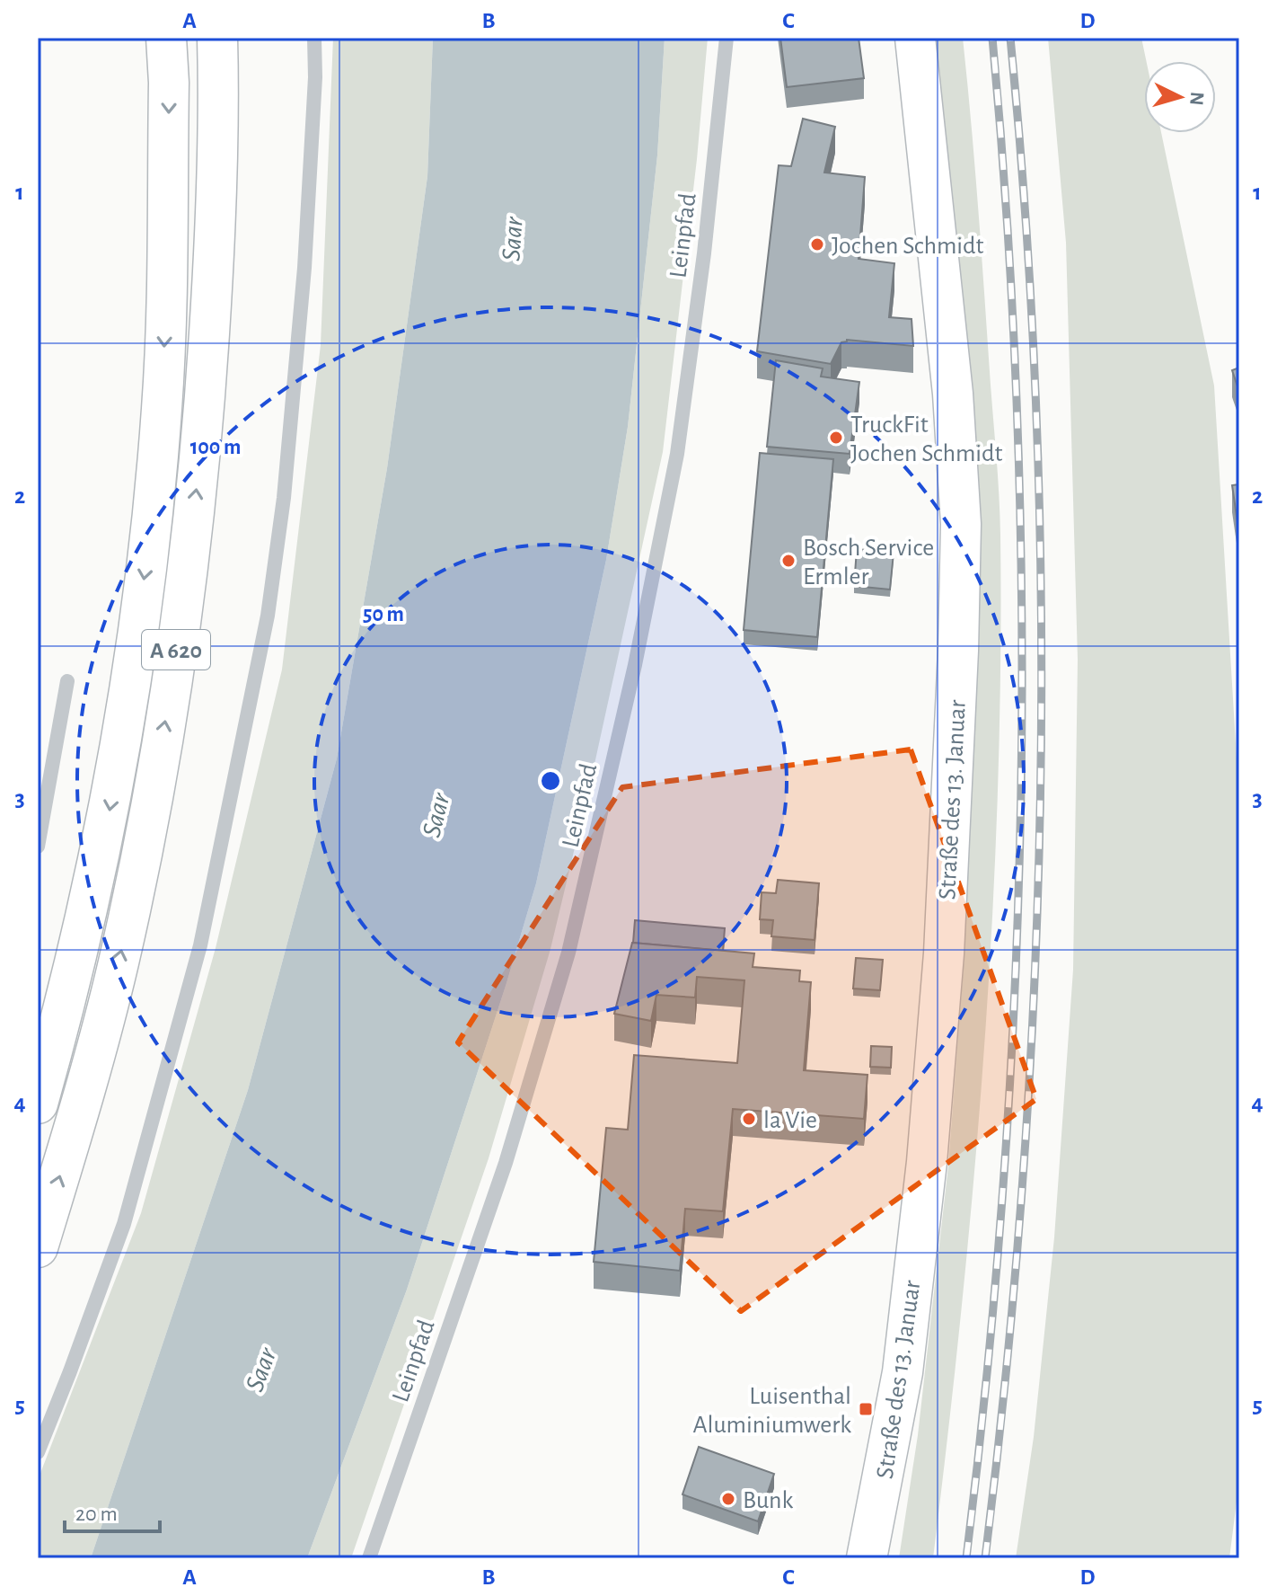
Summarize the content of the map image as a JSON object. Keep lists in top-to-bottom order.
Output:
{
  "streets": {
    "main road": ["A 620", "Straße des 13. Januar"],
    "lane": ["Leinpfad"]
  },
  "water": ["Saar"],
  "places": {
    "other": [
      "Jochen Schmidt",
      "TruckFit Jochen Schmidt",
      "Bosch Service Ermler",
      "la Vie",
      "Bunk"
    ],
    "transit": ["Luisenthal Aluminiumwerk"]
  },
  "scale_bar": "20 m",
  "north": "right",
  "grid": {
    "columns": [
      "A",
      "B",
      "C",
      "D"
    ],
    "rows": [
      "1",
      "2",
      "3",
      "4",
      "5"
    ]
  },
  "rings": ["100 m", "50 m"]
}
